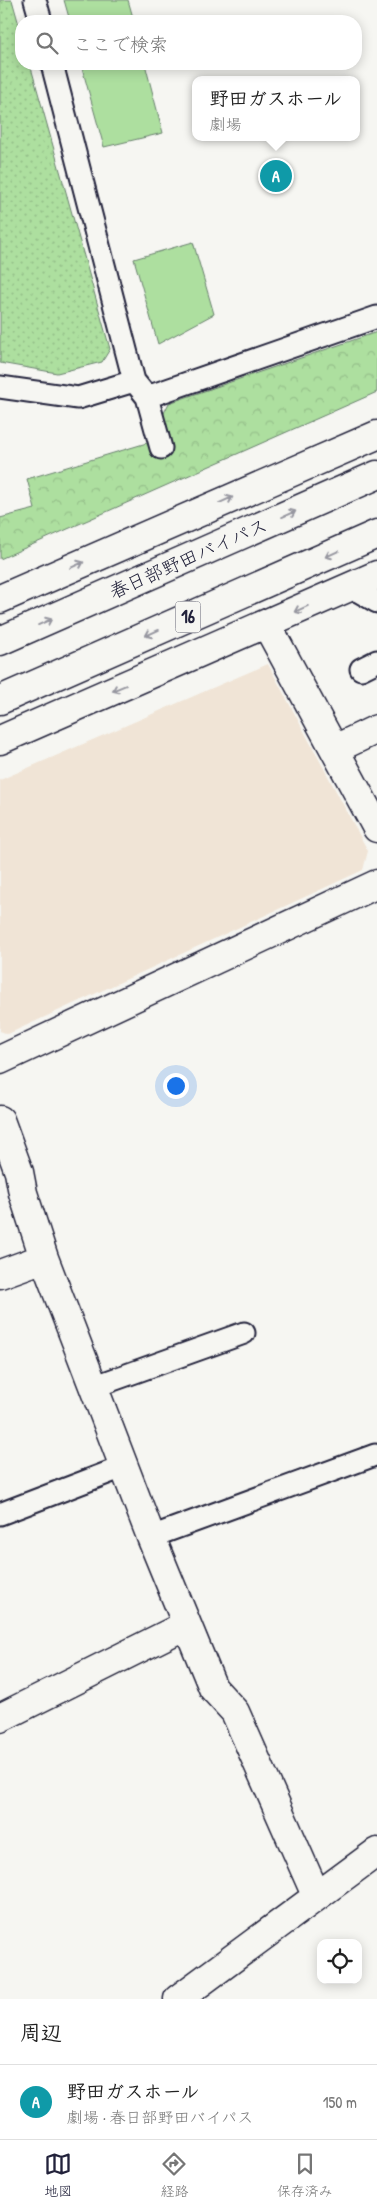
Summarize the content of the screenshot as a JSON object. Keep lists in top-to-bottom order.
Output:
{
  "streets": {
    "main road": ["春日部野田バイパス", "16"]
  },
  "page": {
    "search": "ここで検索",
    "popup": ["野田ガスホール", "劇場"],
    "pins": "A",
    "heading": "周辺",
    "list": [
      {
        "mark": "A",
        "name": "野田ガスホール",
        "note": "劇場 · 春日部野田バイパス",
        "value": "150 m"
      }
    ],
    "nav": ["地図", "経路", "保存済み"]
  }
}
